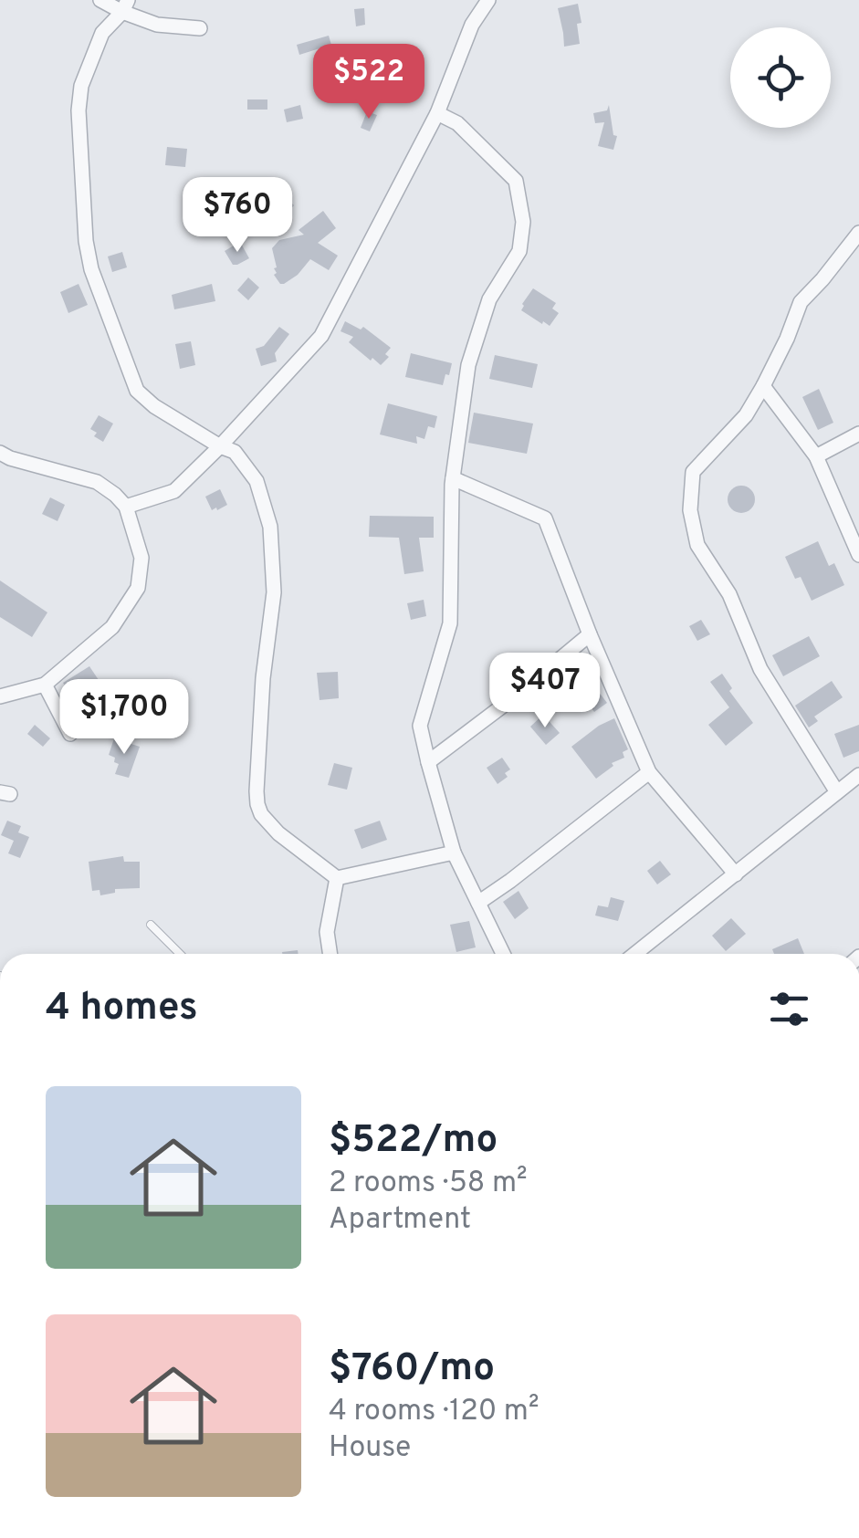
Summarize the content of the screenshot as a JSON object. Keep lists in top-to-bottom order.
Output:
{
  "page": {
    "price": [
      "$522",
      "$760",
      "$407",
      "$1,700"
    ],
    "heading": "4 homes",
    "list": [
      {
        "name": "$522/mo",
        "note": "2 rooms · 58 m² · Apartment"
      },
      {
        "name": "$760/mo",
        "note": "4 rooms · 120 m² · House"
      }
    ]
  }
}
